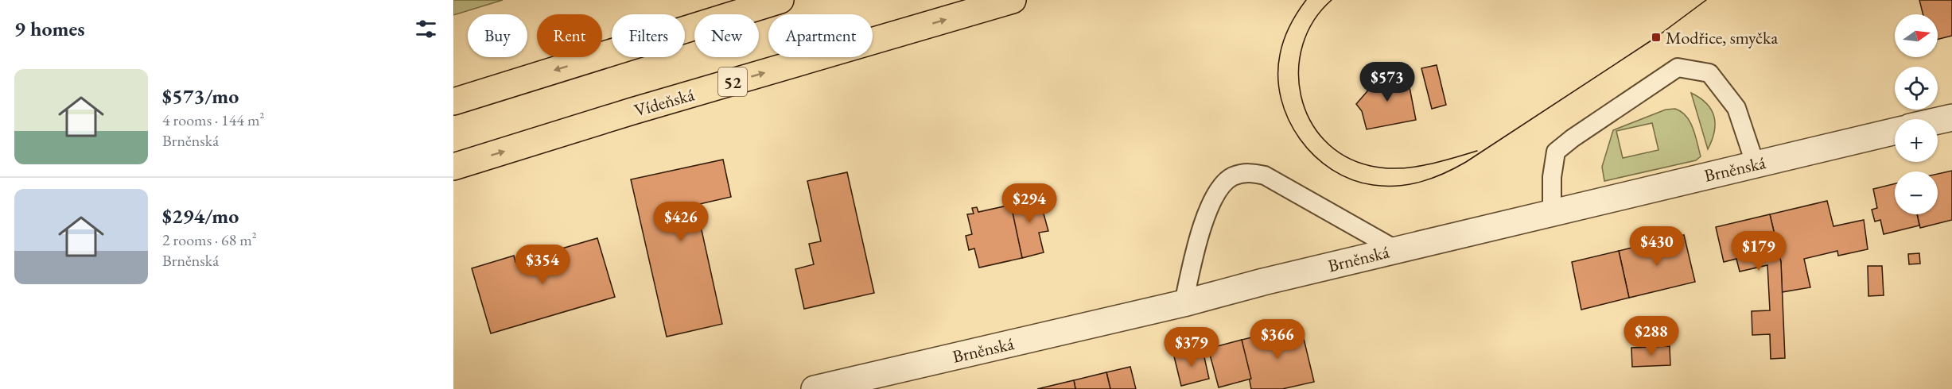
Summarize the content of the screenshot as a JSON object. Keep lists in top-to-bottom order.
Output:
{
  "streets": {
    "highway": ["52", "Vídeňská"],
    "street": ["Brněnská"]
  },
  "places": {
    "transit": ["Modřice, smyčka"]
  },
  "north": "right",
  "page": {
    "heading": "9 homes",
    "map_buttons": ["+", "−"],
    "chip": [
      "Buy",
      "Rent",
      "Filters",
      "New",
      "Apartment"
    ],
    "list": [
      {
        "name": "$573/mo",
        "note": "4 rooms · 144 m² · Brněnská"
      },
      {
        "name": "$294/mo",
        "note": "2 rooms · 68 m² · Brněnská"
      }
    ],
    "price": [
      "$573",
      "$294",
      "$426",
      "$430",
      "$179",
      "$354",
      "$288",
      "$366",
      "$379"
    ]
  }
}
